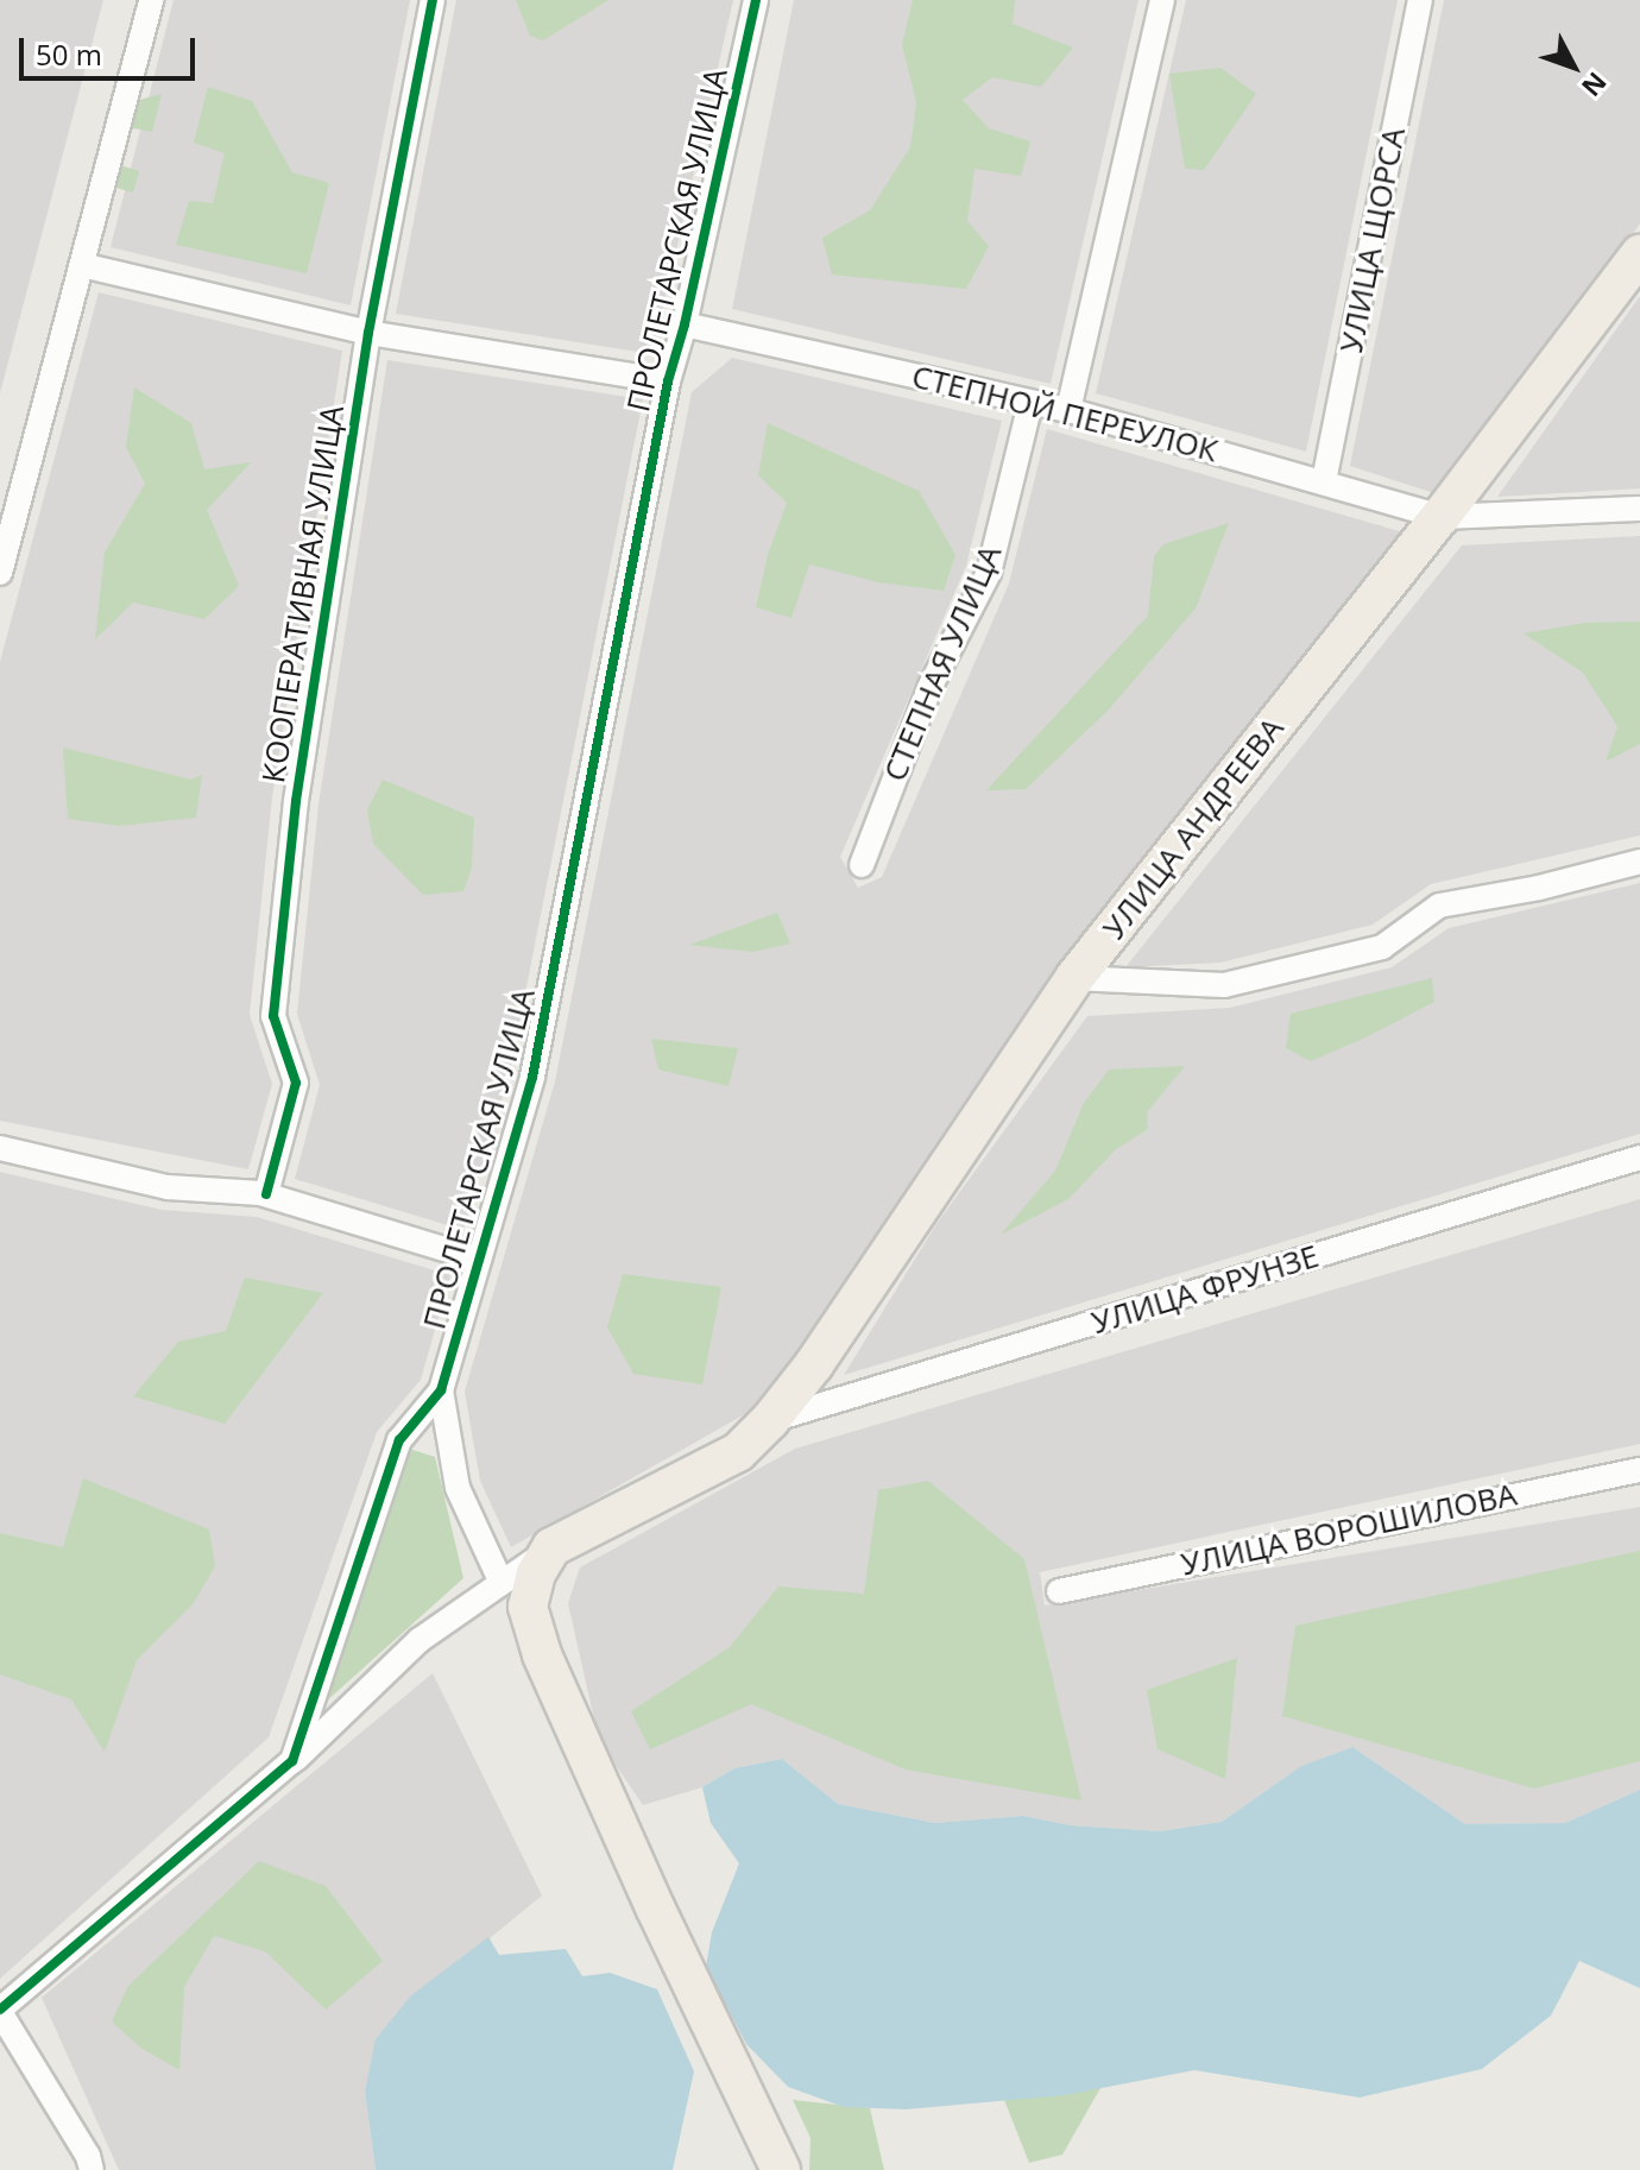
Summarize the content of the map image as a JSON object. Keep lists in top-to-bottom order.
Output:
{
  "streets": {
    "main road": ["УЛИЦА АНДРЕЕВА"],
    "street": [
      "ПРОЛЕТАРСКАЯ УЛИЦА",
      "УЛИЦА ЩОРСА",
      "СТЕПНОЙ ПЕРЕУЛОК",
      "КООПЕРАТИВНАЯ УЛИЦА",
      "СТЕПНАЯ УЛИЦА",
      "УЛИЦА ФРУНЗЕ",
      "УЛИЦА ВОРОШИЛОВА"
    ]
  },
  "crossings": [
    ["ПРОЛЕТАРСКАЯ УЛИЦА", "СТЕПНОЙ ПЕРЕУЛОК"],
    ["УЛИЦА ЩОРСА", "СТЕПНОЙ ПЕРЕУЛОК"],
    ["СТЕПНОЙ ПЕРЕУЛОК", "СТЕПНАЯ УЛИЦА"],
    ["СТЕПНОЙ ПЕРЕУЛОК", "УЛИЦА АНДРЕЕВА"],
    ["УЛИЦА АНДРЕЕВА", "УЛИЦА ФРУНЗЕ"]
  ],
  "scale_bar": "50 m",
  "north": "bottom right"
}
